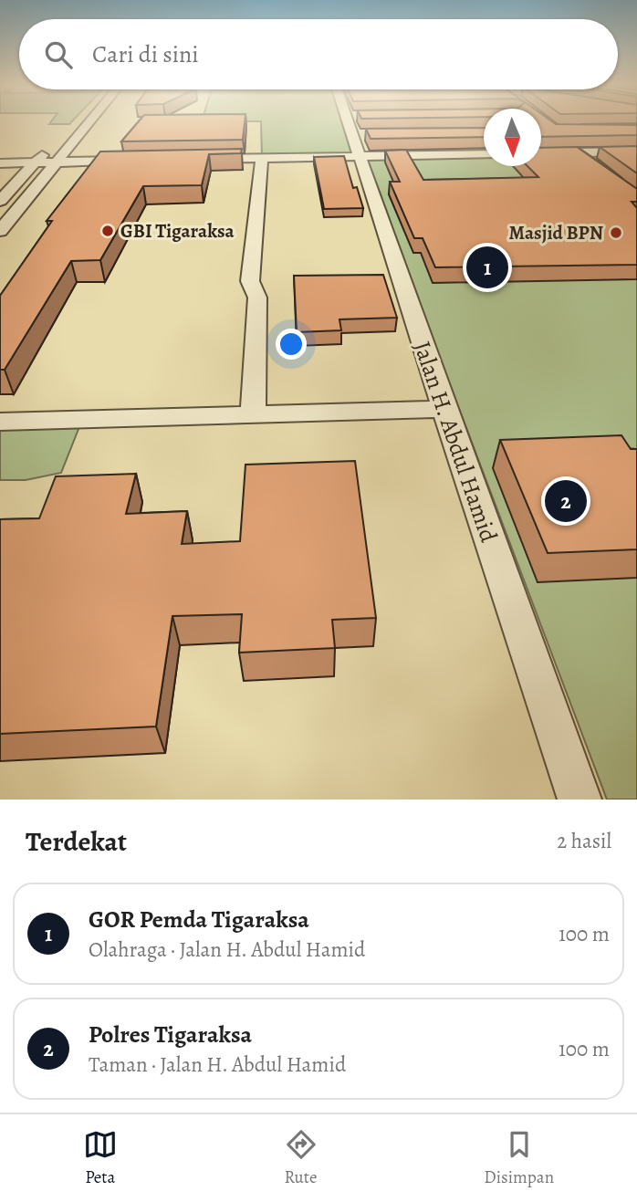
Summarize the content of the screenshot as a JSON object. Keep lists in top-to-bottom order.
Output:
{
  "streets": {
    "street": ["Jalan H. Abdul Hamid"]
  },
  "places": ["GBI Tigaraksa", "Masjid BPN"],
  "north": "bottom",
  "page": {
    "search": "Cari di sini",
    "pins": ["1", "2"],
    "heading": ["Terdekat", "2 hasil"],
    "list": [
      {
        "mark": "1",
        "name": "GOR Pemda Tigaraksa",
        "note": "Olahraga · Jalan H. Abdul Hamid",
        "value": "100 m"
      },
      {
        "mark": "2",
        "name": "Polres Tigaraksa",
        "note": "Taman · Jalan H. Abdul Hamid",
        "value": "100 m"
      }
    ],
    "nav": ["Peta", "Rute", "Disimpan"]
  }
}
